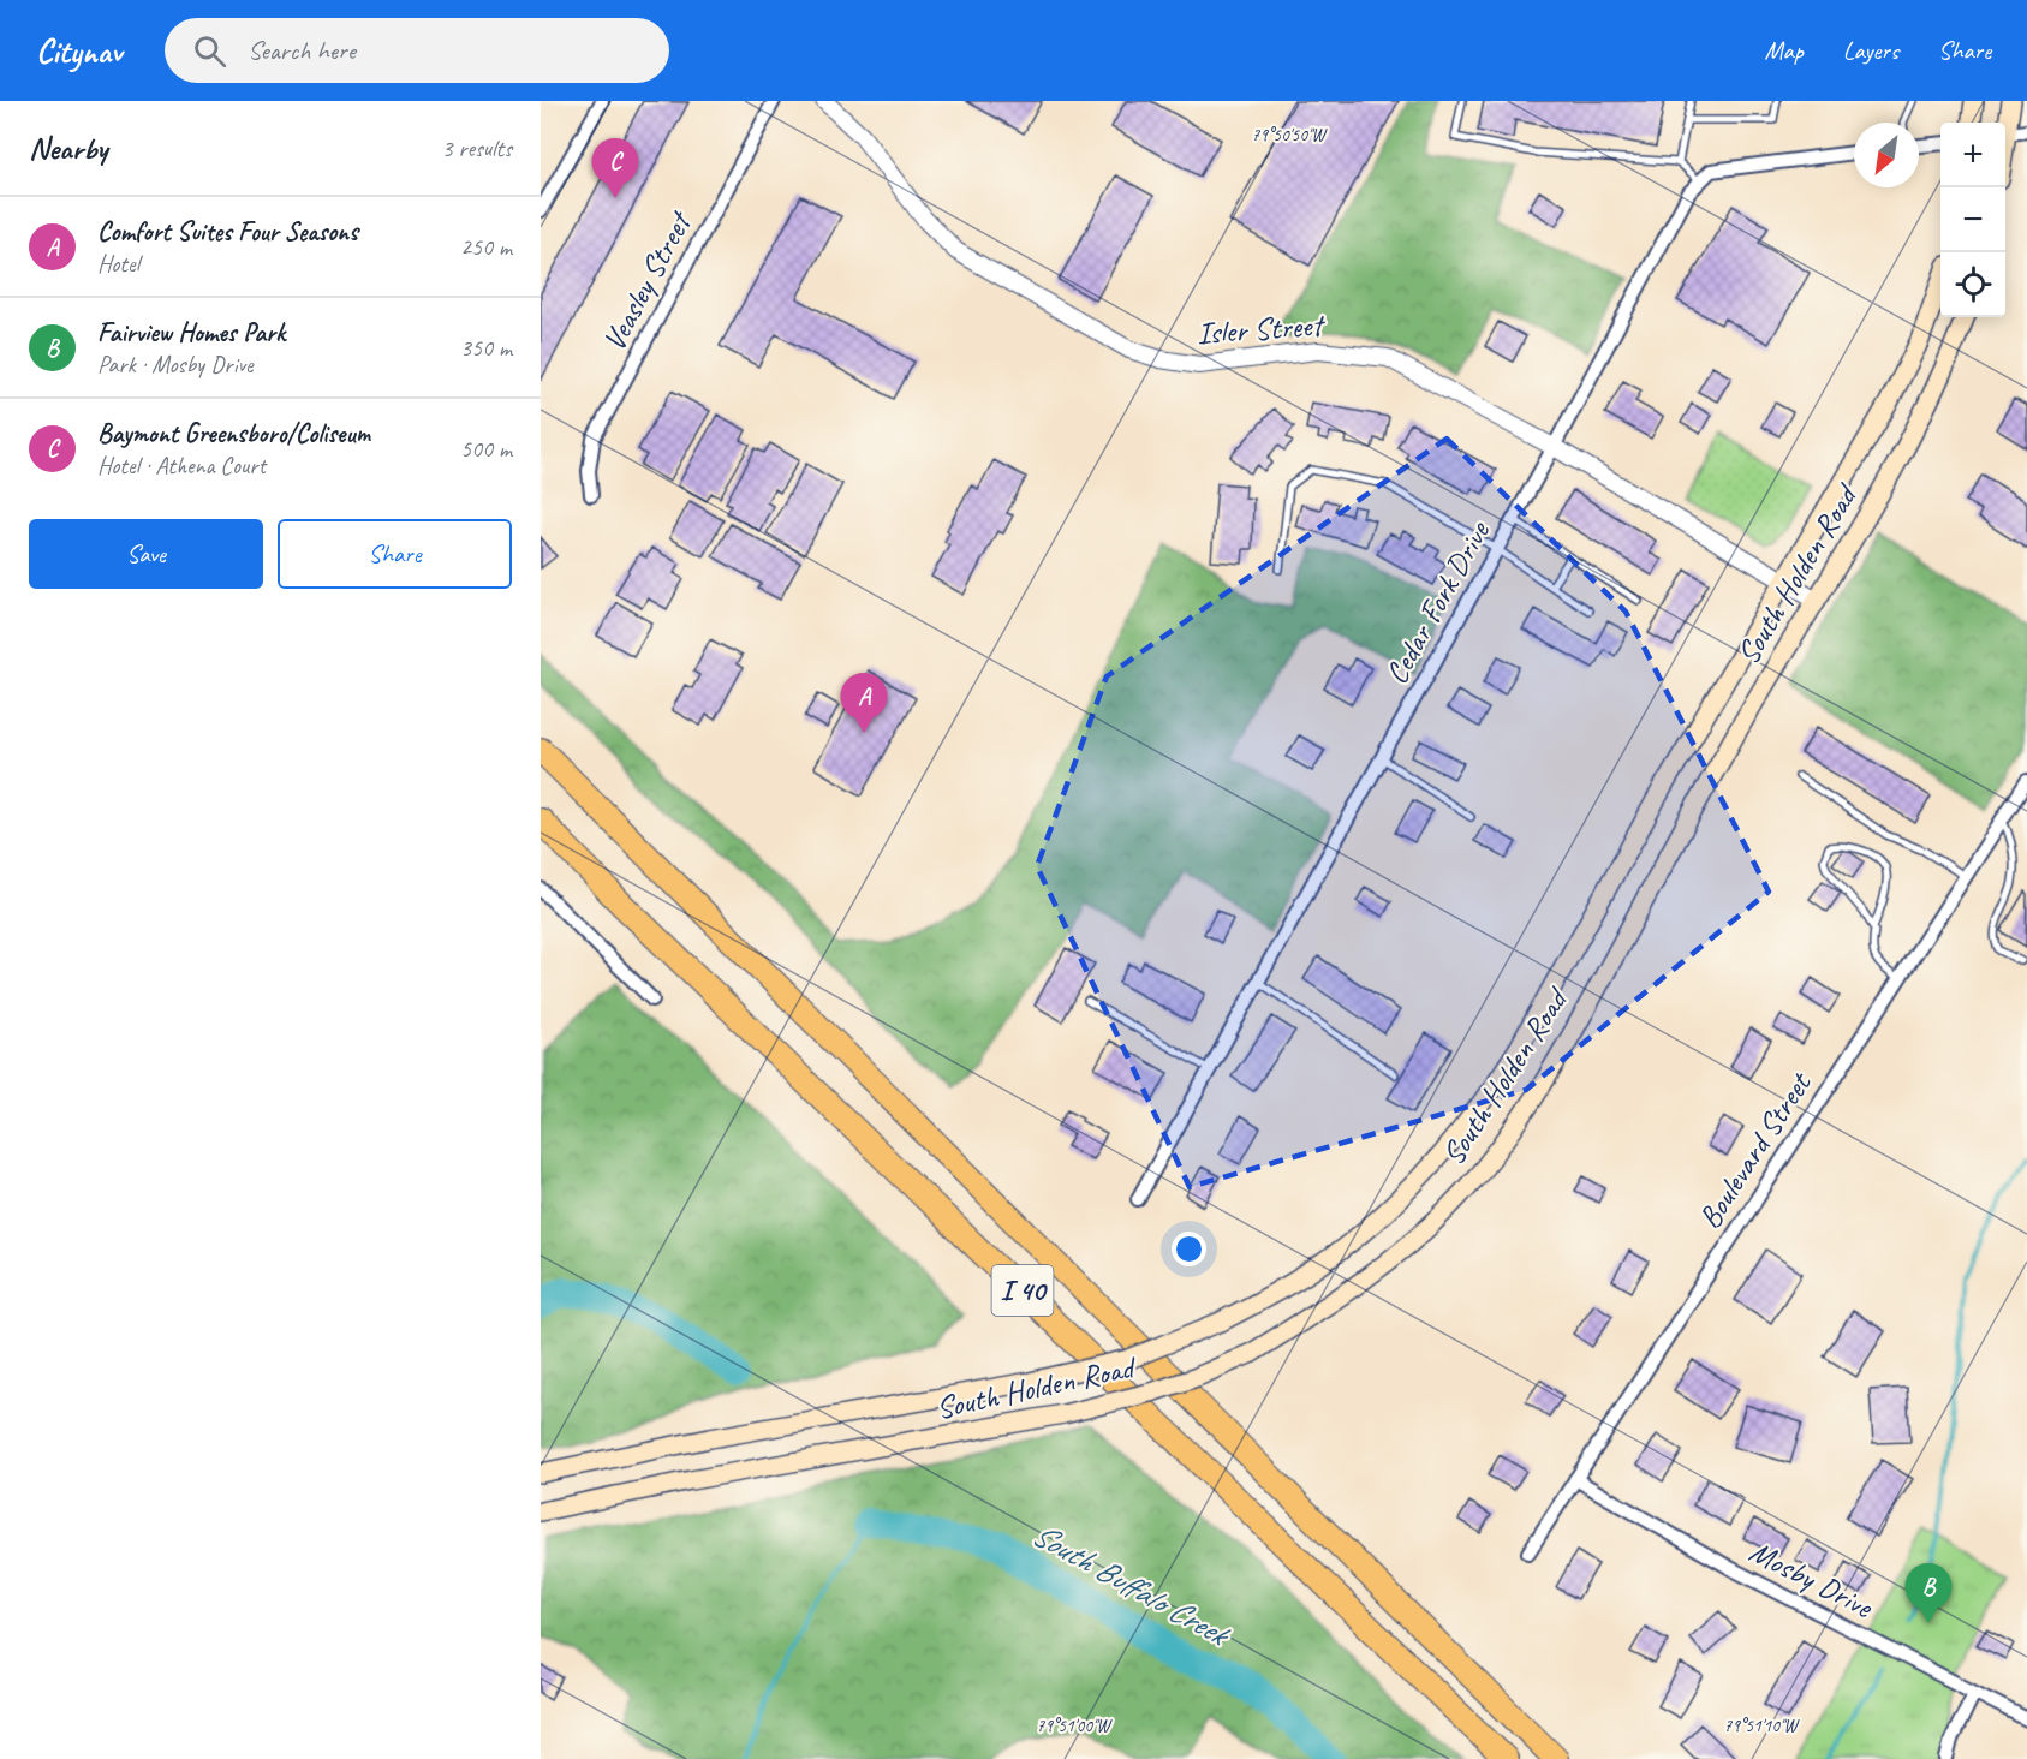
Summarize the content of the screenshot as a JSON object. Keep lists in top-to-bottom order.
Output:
{
  "streets": {
    "highway": ["I 40"],
    "main road": ["South Holden Road"],
    "street": [
      "Veasley Street",
      "Isler Street",
      "Cedar Fork Drive",
      "Boulevard Street",
      "Mosby Drive"
    ]
  },
  "crossings": [
    ["Isler Street", "South Holden Road"],
    ["Isler Street", "Cedar Fork Drive"],
    ["Boulevard Street", "Mosby Drive"]
  ],
  "water": ["South Buffalo Creek"],
  "north": "bottom left",
  "page": {
    "header": "Citynav",
    "search": "Search here",
    "nav": ["Map", "Layers", "Share"],
    "heading": ["Nearby", "3 results"],
    "map_buttons": ["+", "−"],
    "pins": ["C", "A", "B"],
    "list": [
      {
        "mark": "A",
        "name": "Comfort Suites Four Seasons",
        "note": "Hotel",
        "value": "250 m"
      },
      {
        "mark": "B",
        "name": "Fairview Homes Park",
        "note": "Park · Mosby Drive",
        "value": "350 m"
      },
      {
        "mark": "C",
        "name": "Baymont Greensboro/Coliseum",
        "note": "Hotel · Athena Court",
        "value": "500 m"
      }
    ],
    "buttons": ["Save", "Share"]
  },
  "coordinates": ["79°50'50\"W", "79°51'00\"W", "79°51'10\"W"]
}
